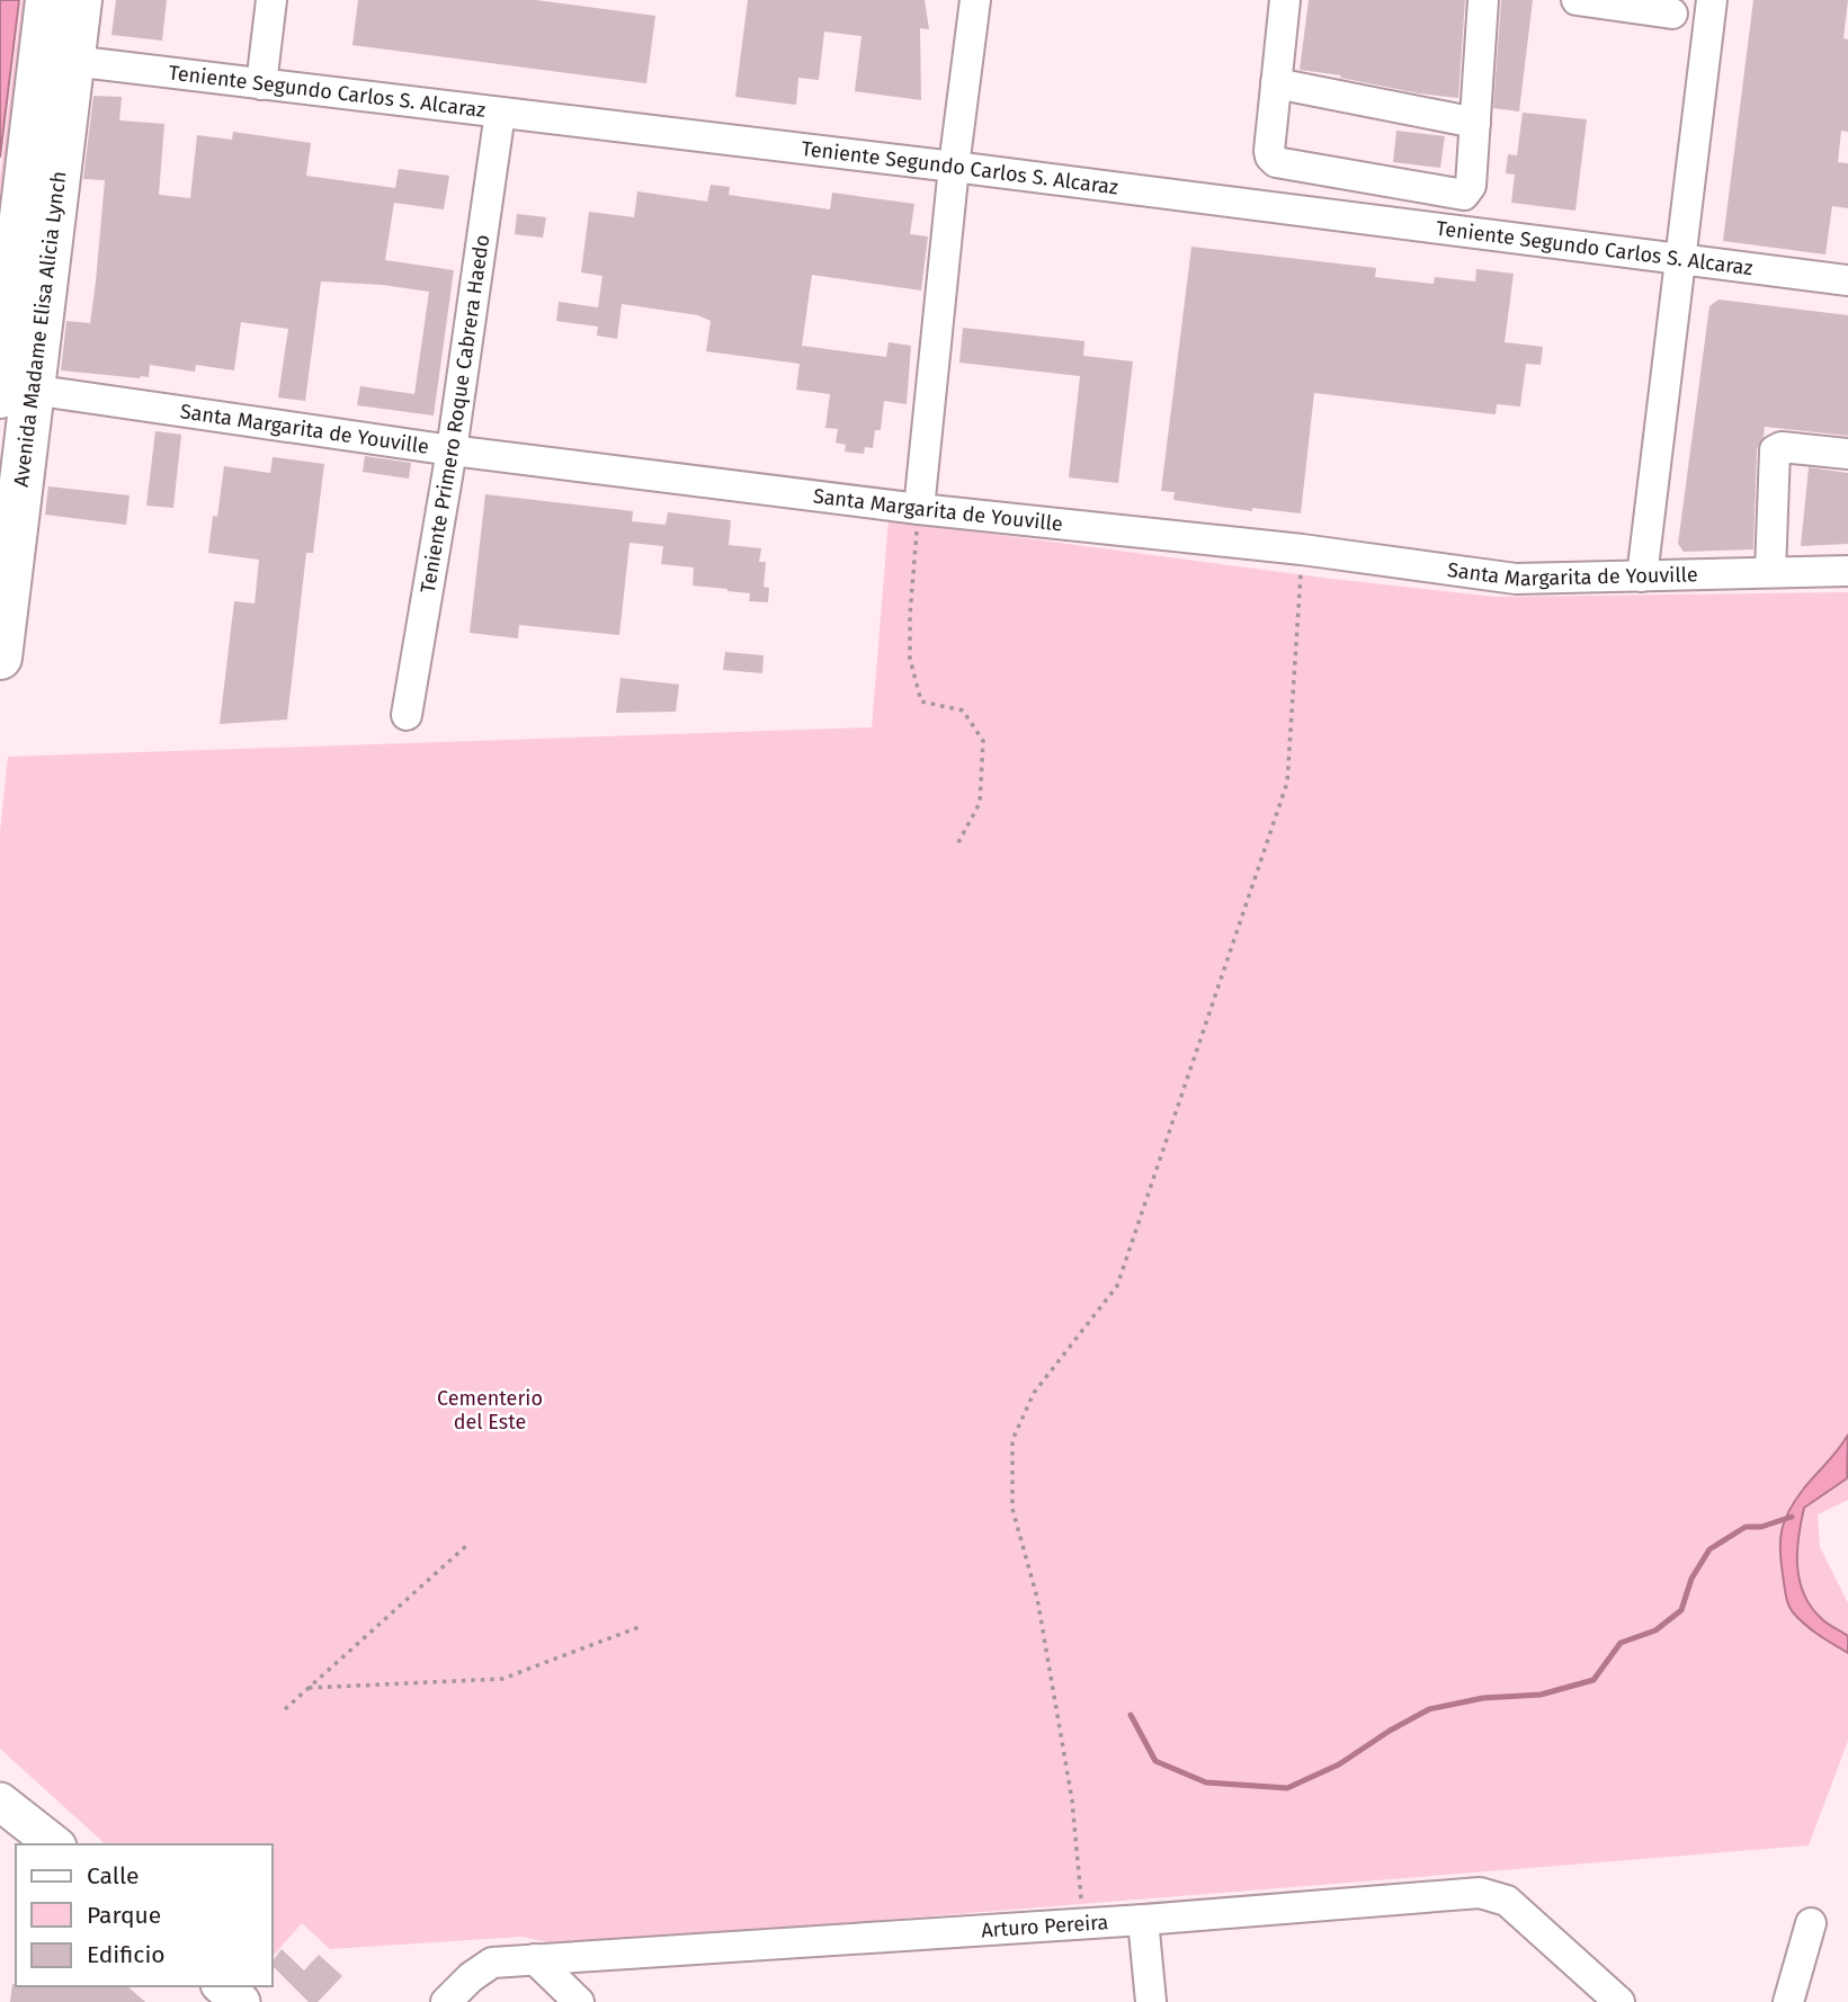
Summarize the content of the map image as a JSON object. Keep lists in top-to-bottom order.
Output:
{
  "streets": {
    "highway": ["Avenida Madame Elisa Alicia Lynch"],
    "street": [
      "Teniente Segundo Carlos S. Alcaraz",
      "Teniente Primero Roque Cabrera Haedo",
      "Santa Margarita de Youville",
      "Arturo Pereira"
    ]
  },
  "crossings": [
    ["Teniente Segundo Carlos S. Alcaraz", "Avenida Madame Elisa Alicia Lynch"],
    ["Teniente Segundo Carlos S. Alcaraz", "Teniente Primero Roque Cabrera Haedo"],
    ["Avenida Madame Elisa Alicia Lynch", "Santa Margarita de Youville"],
    ["Teniente Primero Roque Cabrera Haedo", "Santa Margarita de Youville"]
  ],
  "parks": ["Cementerio del Este"],
  "legend": ["Calle", "Parque", "Edificio"]
}
